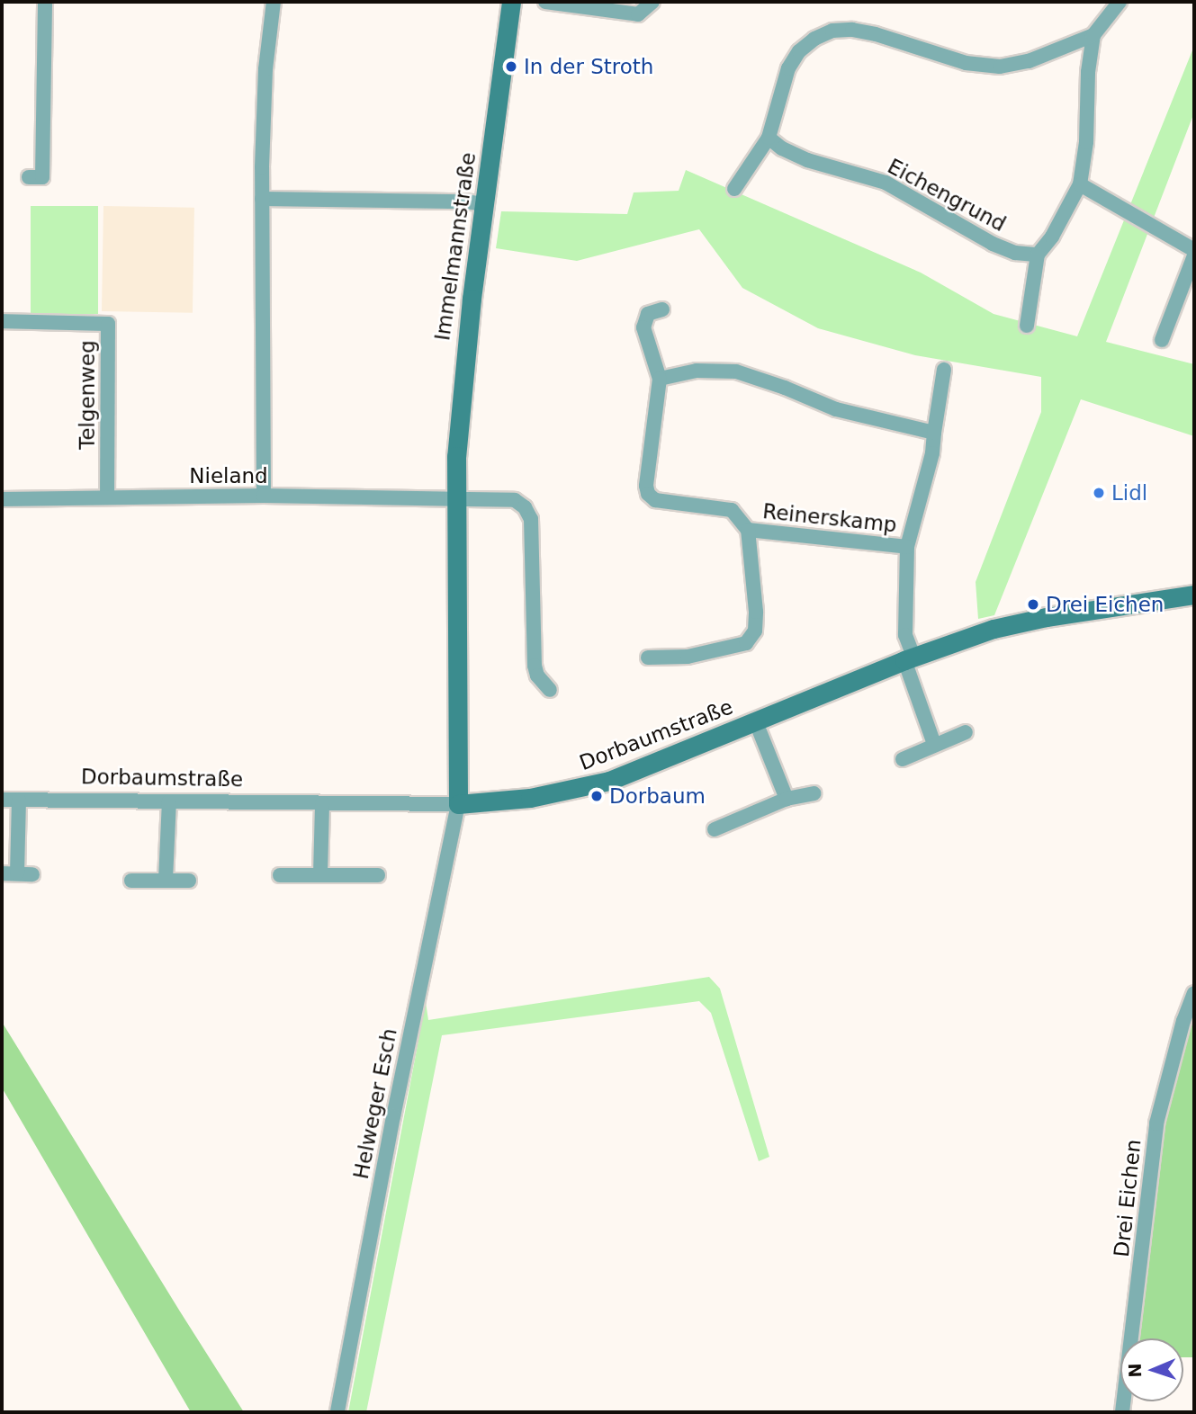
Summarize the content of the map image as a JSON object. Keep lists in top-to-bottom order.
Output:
{
  "streets": {
    "street": [
      "Eichengrund",
      "Immelmannstraße",
      "Telgenweg",
      "Nieland",
      "Reinerskamp",
      "Dorbaumstraße",
      "Helweger Esch",
      "Drei Eichen"
    ]
  },
  "crossings": [
    ["Immelmannstraße", "Nieland"],
    ["Immelmannstraße", "Dorbaumstraße"],
    ["Immelmannstraße", "Helweger Esch"],
    ["Telgenweg", "Nieland"],
    ["Reinerskamp", "Dorbaumstraße"],
    ["Dorbaumstraße", "Helweger Esch"]
  ],
  "places": [
    "In der Stroth",
    "Lidl",
    "Drei Eichen",
    "Dorbaum"
  ],
  "north": "left"
}
